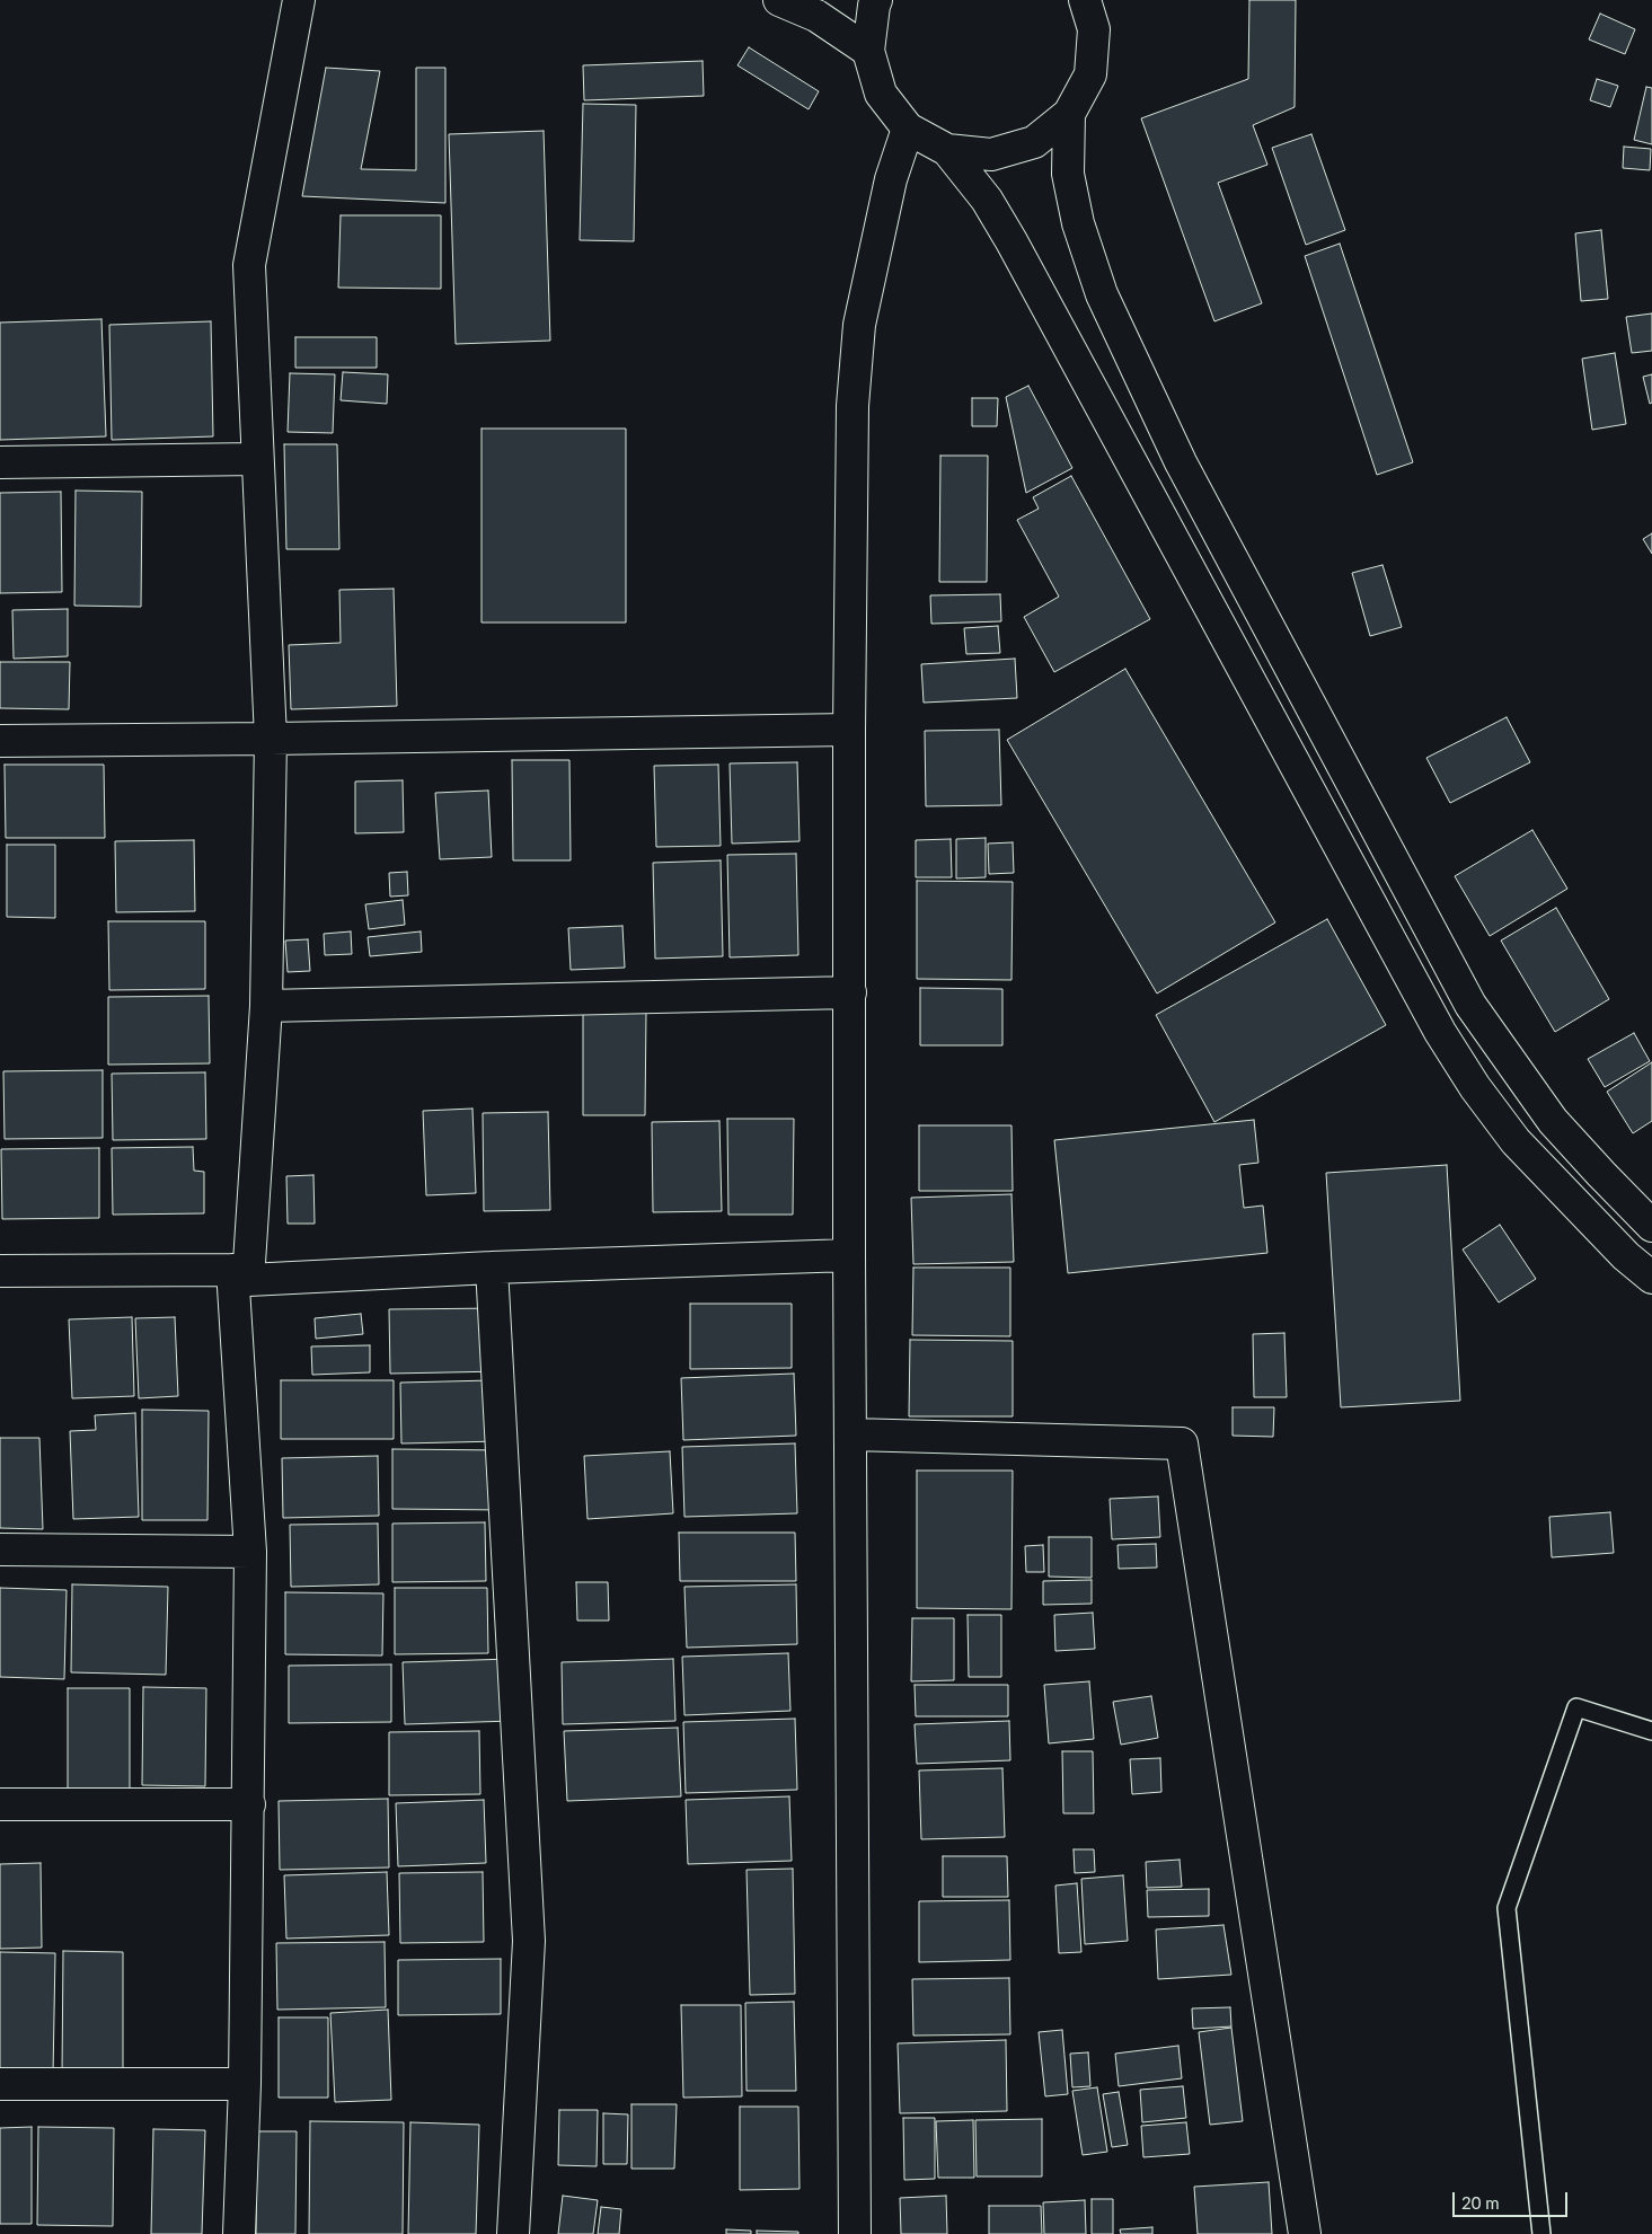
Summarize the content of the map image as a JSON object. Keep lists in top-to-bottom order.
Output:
{
  "scale_bar": "20 m"
}
